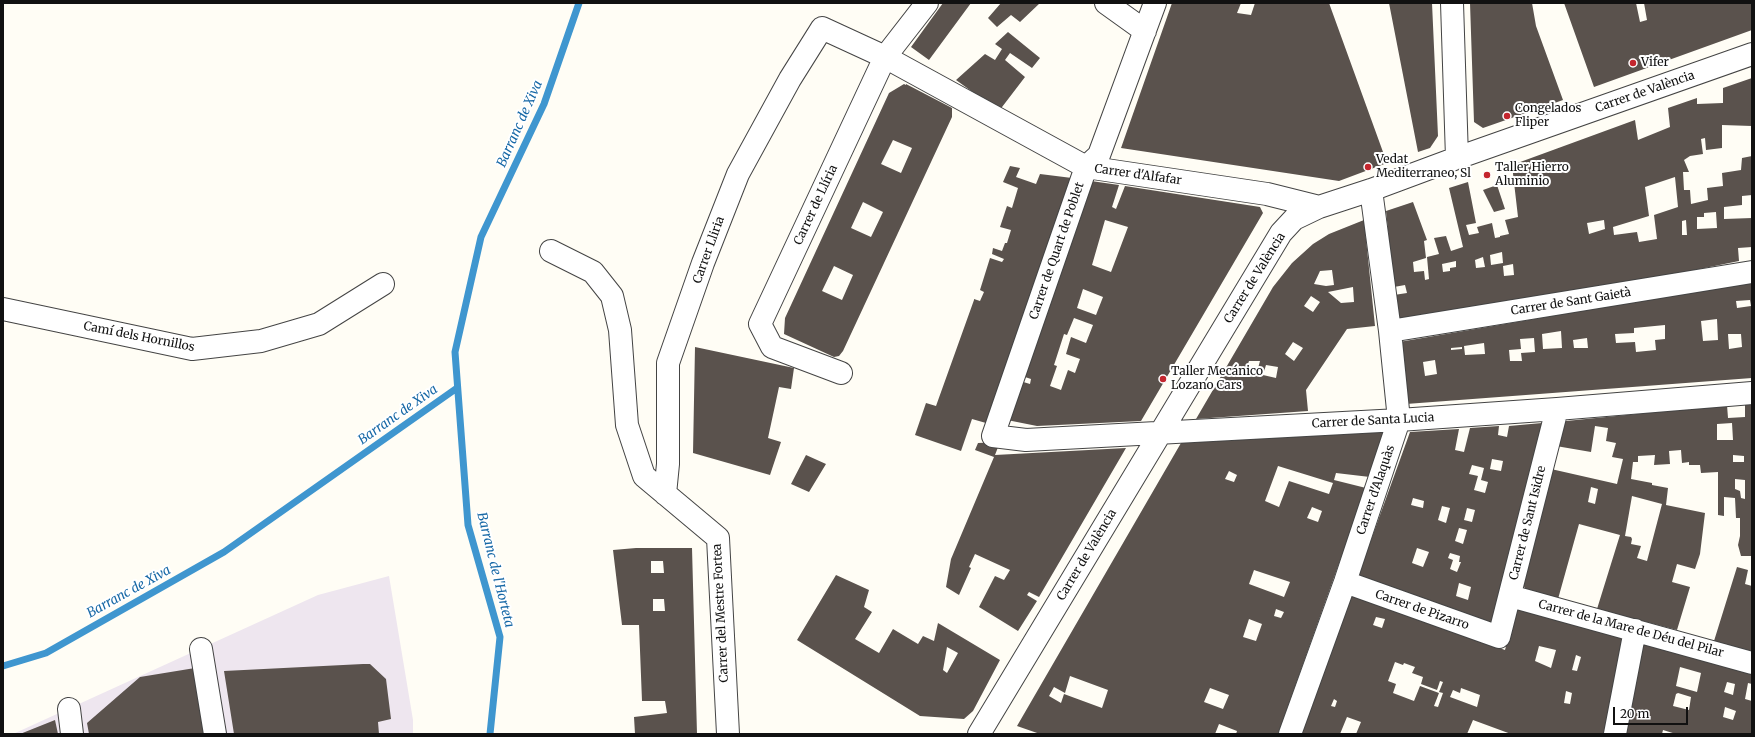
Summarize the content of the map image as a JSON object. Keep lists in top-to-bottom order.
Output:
{
  "streets": {
    "street": [
      "Carrer de València",
      "Carrer d'Alfafar",
      "Carrer de Llíria",
      "Carrer Lliria",
      "Carrer de Quart de Poblet",
      "Carrer de Sant Gaietà",
      "Camí dels Hornillos",
      "Carrer de Santa Lucia",
      "Carrer d'Alaquàs",
      "Carrer de Sant Isidre",
      "Carrer de Pizarro",
      "Carrer del Mestre Fortea",
      "Carrer de la Mare de Déu del Pilar"
    ]
  },
  "crossings": [
    ["Carrer de València", "Carrer d'Alfafar"],
    ["Carrer de València", "Carrer de Santa Lucia"],
    ["Carrer de València", "Carrer d'Alaquàs"],
    ["Carrer d'Alfafar", "Carrer de Llíria"],
    ["Carrer d'Alfafar", "Carrer Lliria"],
    ["Carrer d'Alfafar", "Carrer de Quart de Poblet"],
    ["Carrer Lliria", "Carrer del Mestre Fortea"],
    ["Carrer de Quart de Poblet", "Carrer de Santa Lucia"],
    ["Carrer de Sant Gaietà", "Carrer d'Alaquàs"],
    ["Carrer de Santa Lucia", "Carrer d'Alaquàs"],
    ["Carrer de Santa Lucia", "Carrer de Sant Isidre"],
    ["Carrer d'Alaquàs", "Carrer de Pizarro"],
    ["Carrer de Sant Isidre", "Carrer de Pizarro"],
    ["Carrer de Sant Isidre", "Carrer de la Mare de Déu del Pilar"]
  ],
  "water": ["Barranc de Xiva", "Barranc de l'Horteta"],
  "places": [
    "Vifer",
    "Congelados Fliper",
    "Vedat Mediterraneo, Sl",
    "Taller Hierro Aluminio",
    "Taller Mecánico Lozano Cars"
  ],
  "scale_bar": "20 m"
}
